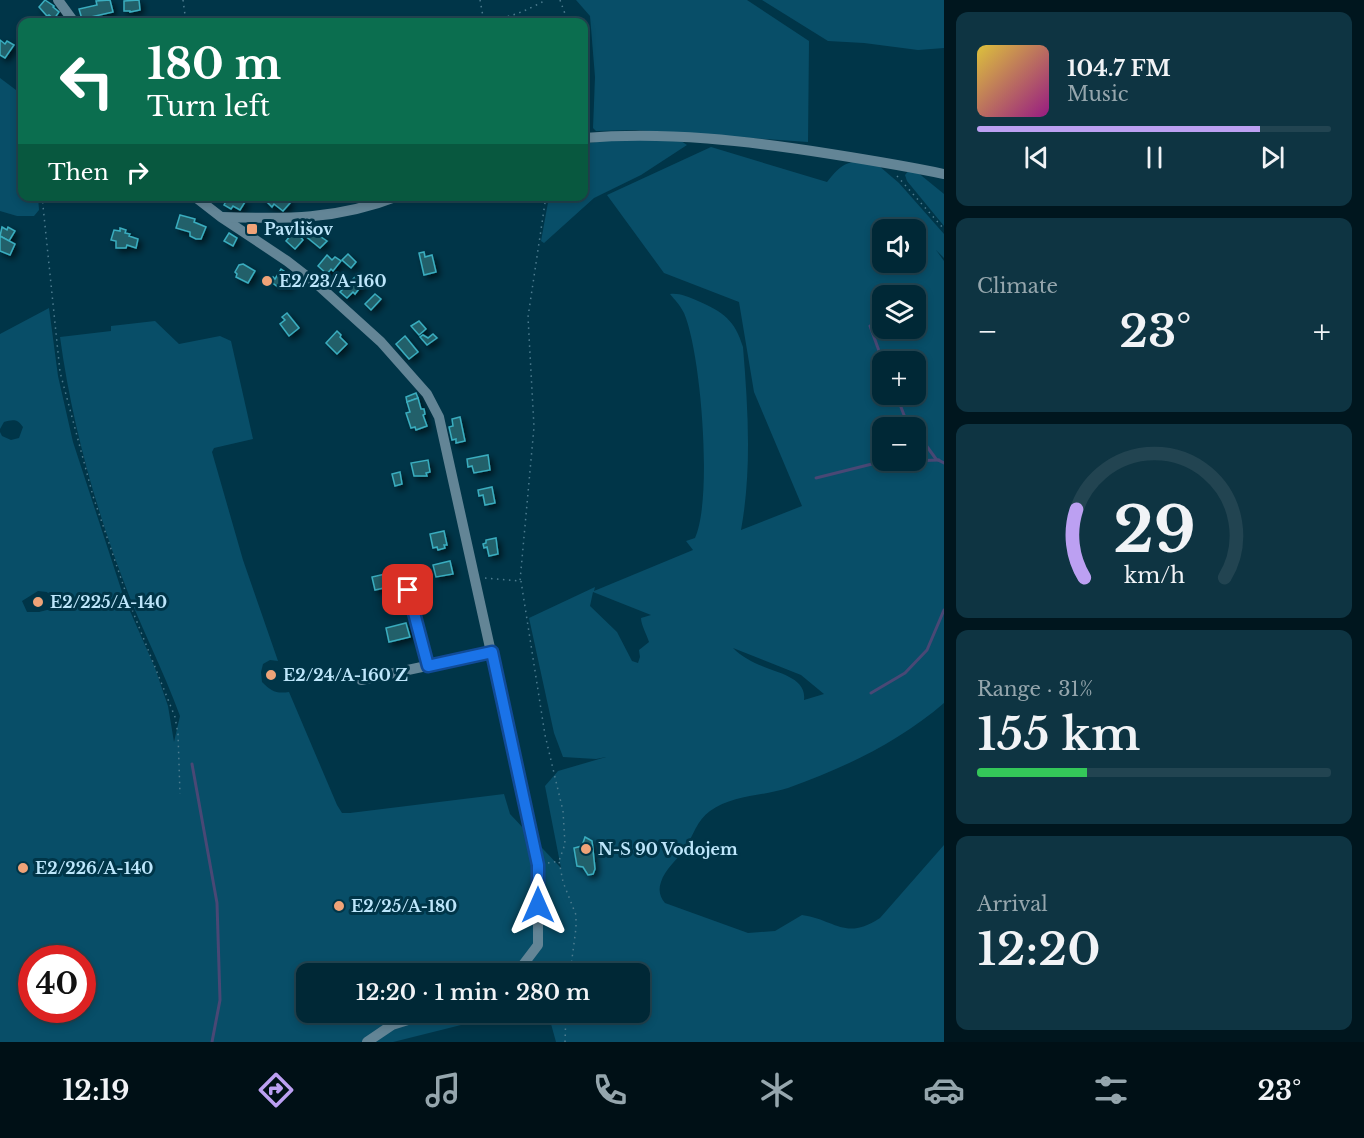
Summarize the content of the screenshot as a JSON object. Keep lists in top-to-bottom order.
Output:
{
  "places": {
    "transit": ["Pavlišov"],
    "other": [
      "E2/23/A-160",
      "E2/225/A-140",
      "E2/24/A-160 Z",
      "N-S 90 Vodojem",
      "E2/226/A-140",
      "E2/25/A-180"
    ]
  },
  "page": {
    "turn": ["180 m", "Turn left"],
    "song": ["104.7 FM", "Music"],
    "then": "Then",
    "tile": [
      "Climate",
      ["Range · 31%", "155 km"],
      ["Arrival", "12:20"]
    ],
    "map_buttons": ["+", "−"],
    "heat": ["−", "23°", "+"],
    "limit": "40",
    "trip": "12:20 · 1 min · 280 m",
    "tabs": ["12:19", "23°"],
    "gauge": ["29", "km/h"]
  }
}
